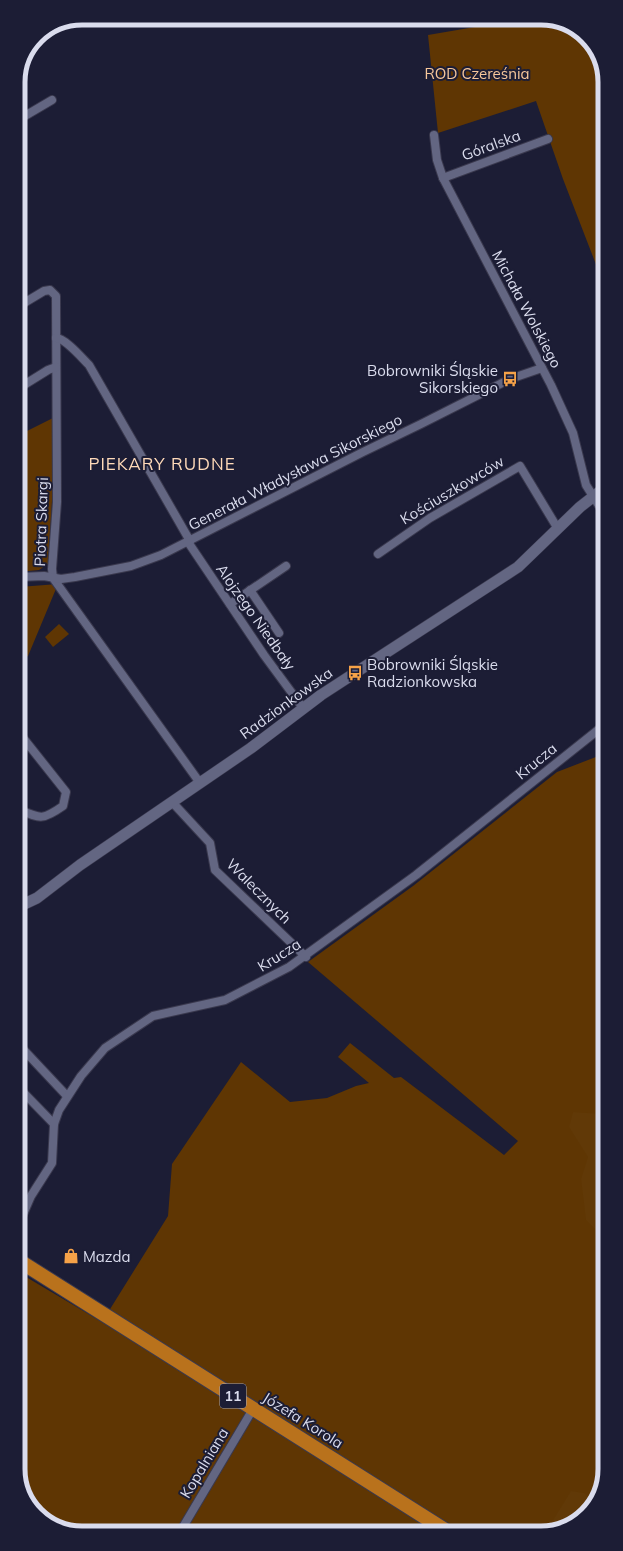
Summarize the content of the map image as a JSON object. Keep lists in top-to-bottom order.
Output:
{
  "streets": {
    "highway": ["11", "Józefa Korola"],
    "street": [
      "Góralska",
      "Michała Wolskiego",
      "Generała Władysława Sikorskiego",
      "Kościuszkowców",
      "Piotra Skargi",
      "Alojzego Niedbały",
      "Radzionkowska",
      "Krucza",
      "Walecznych",
      "Kopalniana"
    ]
  },
  "crossings": [
    ["Góralska", "Michała Wolskiego"],
    ["Michała Wolskiego", "Generała Władysława Sikorskiego"],
    ["Michała Wolskiego", "Radzionkowska"],
    ["Generała Władysława Sikorskiego", "Piotra Skargi"],
    ["Generała Władysława Sikorskiego", "Alojzego Niedbały"],
    ["Kościuszkowców", "Radzionkowska"],
    ["Piotra Skargi", "Alojzego Niedbały"],
    ["Piotra Skargi", "Radzionkowska"],
    ["Alojzego Niedbały", "Radzionkowska"],
    ["Radzionkowska", "Walecznych"],
    ["Krucza", "Walecznych"],
    ["Józefa Korola", "Kopalniana"]
  ],
  "districts": ["PIEKARY RUDNE"],
  "parks": ["ROD Czereśnia"],
  "places": {
    "bus stop": ["Bobrowniki Śląskie Sikorskiego", "Bobrowniki Śląskie Radzionkowska"],
    "shop": ["Mazda"]
  }
}
